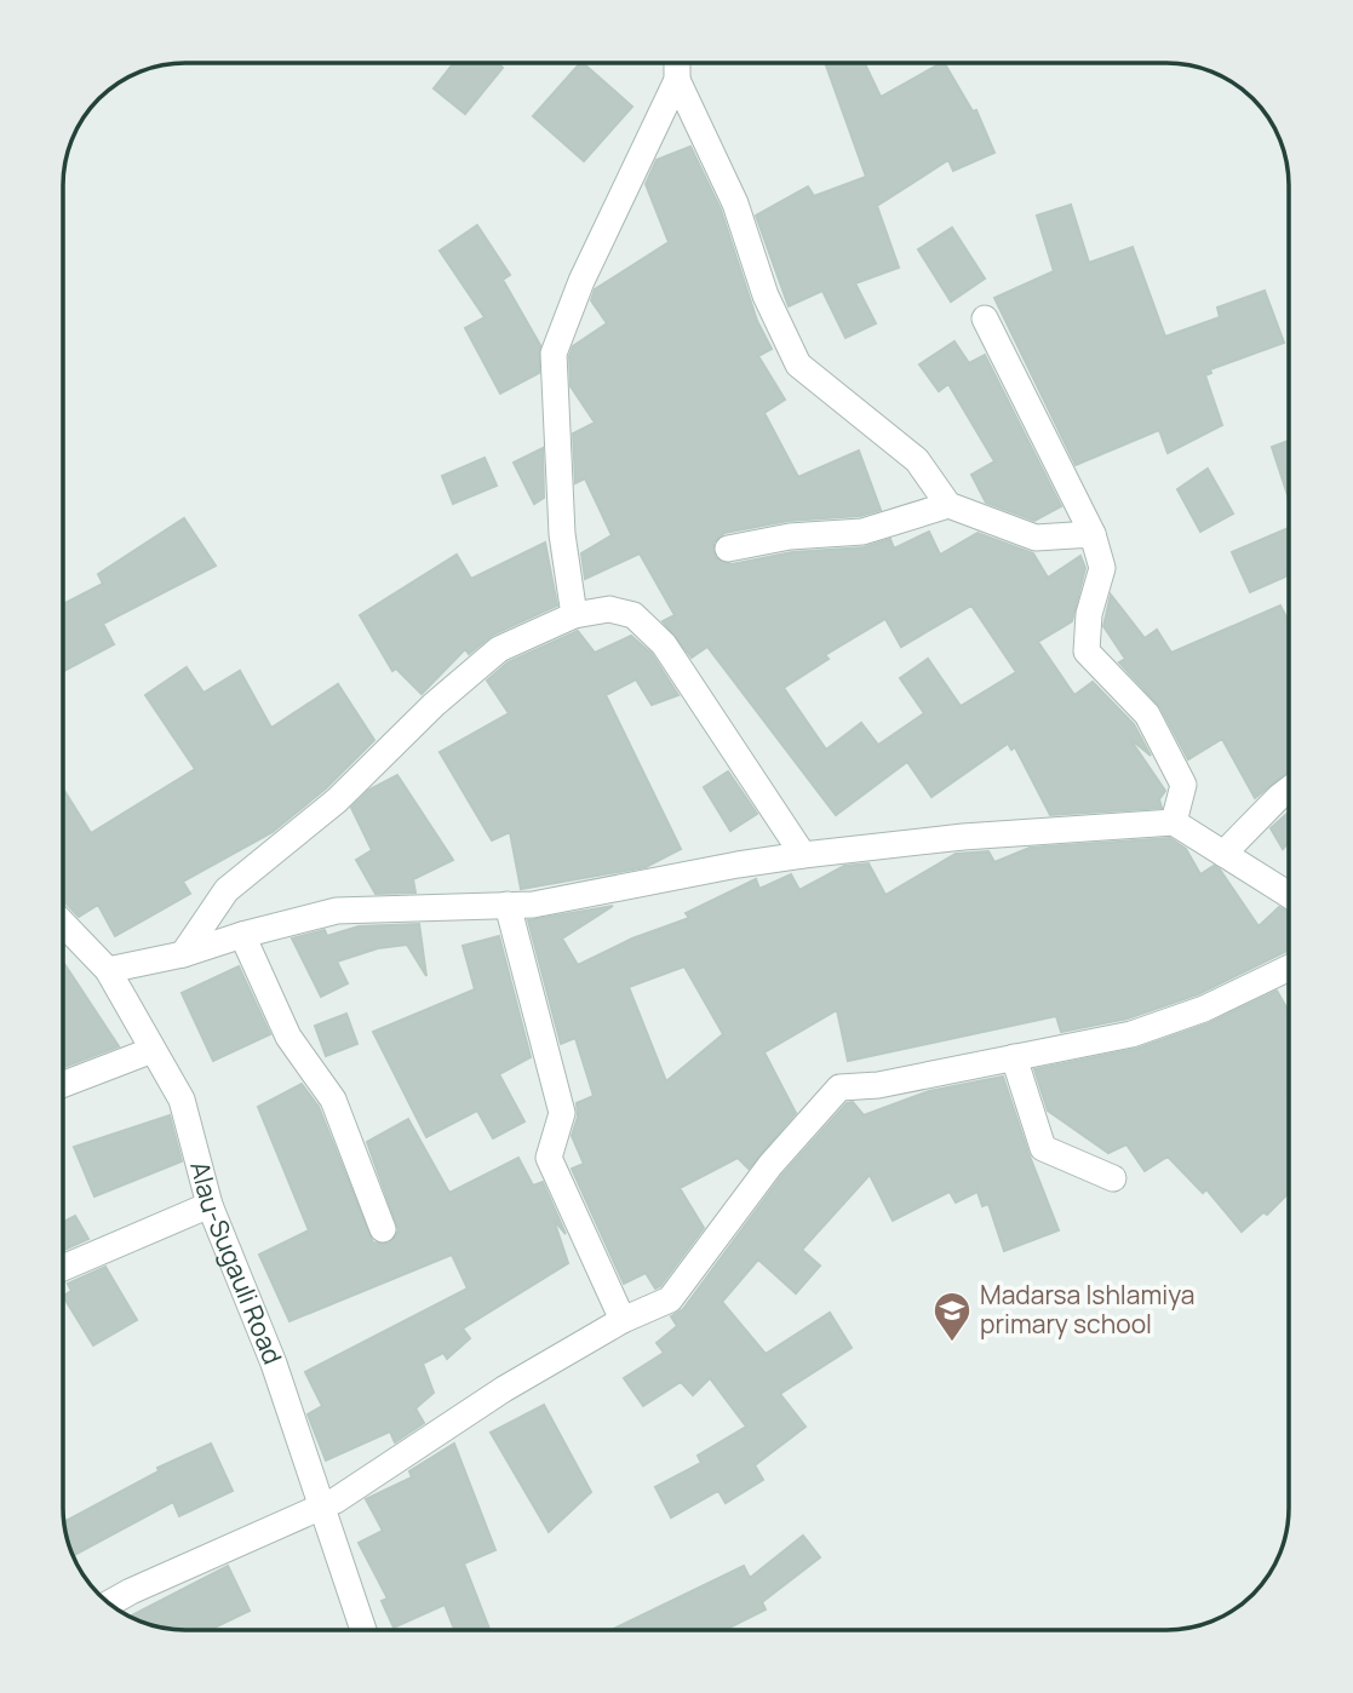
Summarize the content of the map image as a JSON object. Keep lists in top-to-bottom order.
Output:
{
  "streets": {
    "street": ["Alau-Sugauli Road"]
  },
  "places": {
    "school or university": ["Madarsa Ishlamiya primary school"]
  }
}
